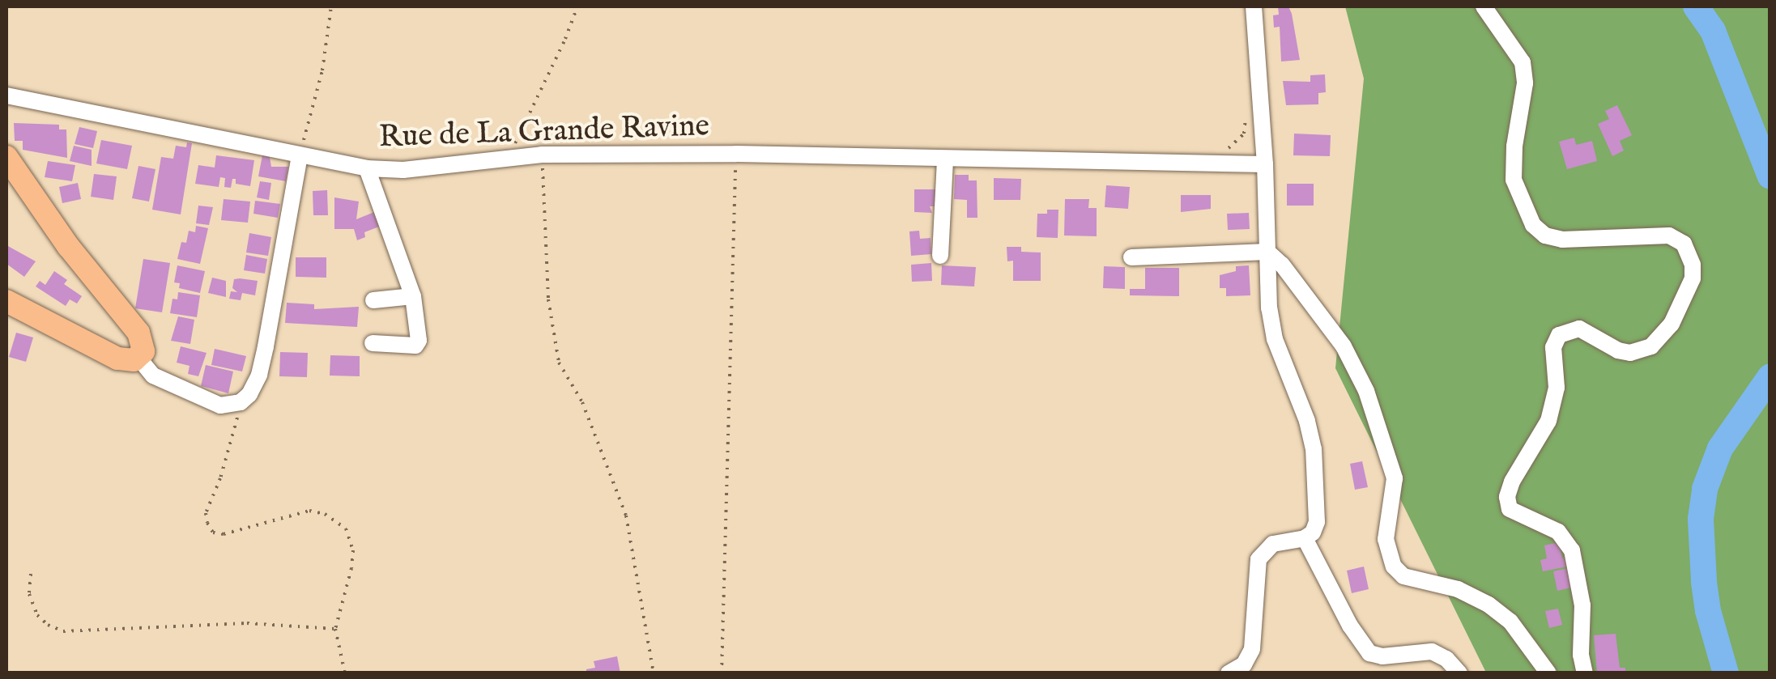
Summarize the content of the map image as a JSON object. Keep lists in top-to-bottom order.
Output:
{
  "streets": {
    "street": ["Rue de La Grande Ravine"]
  }
}
